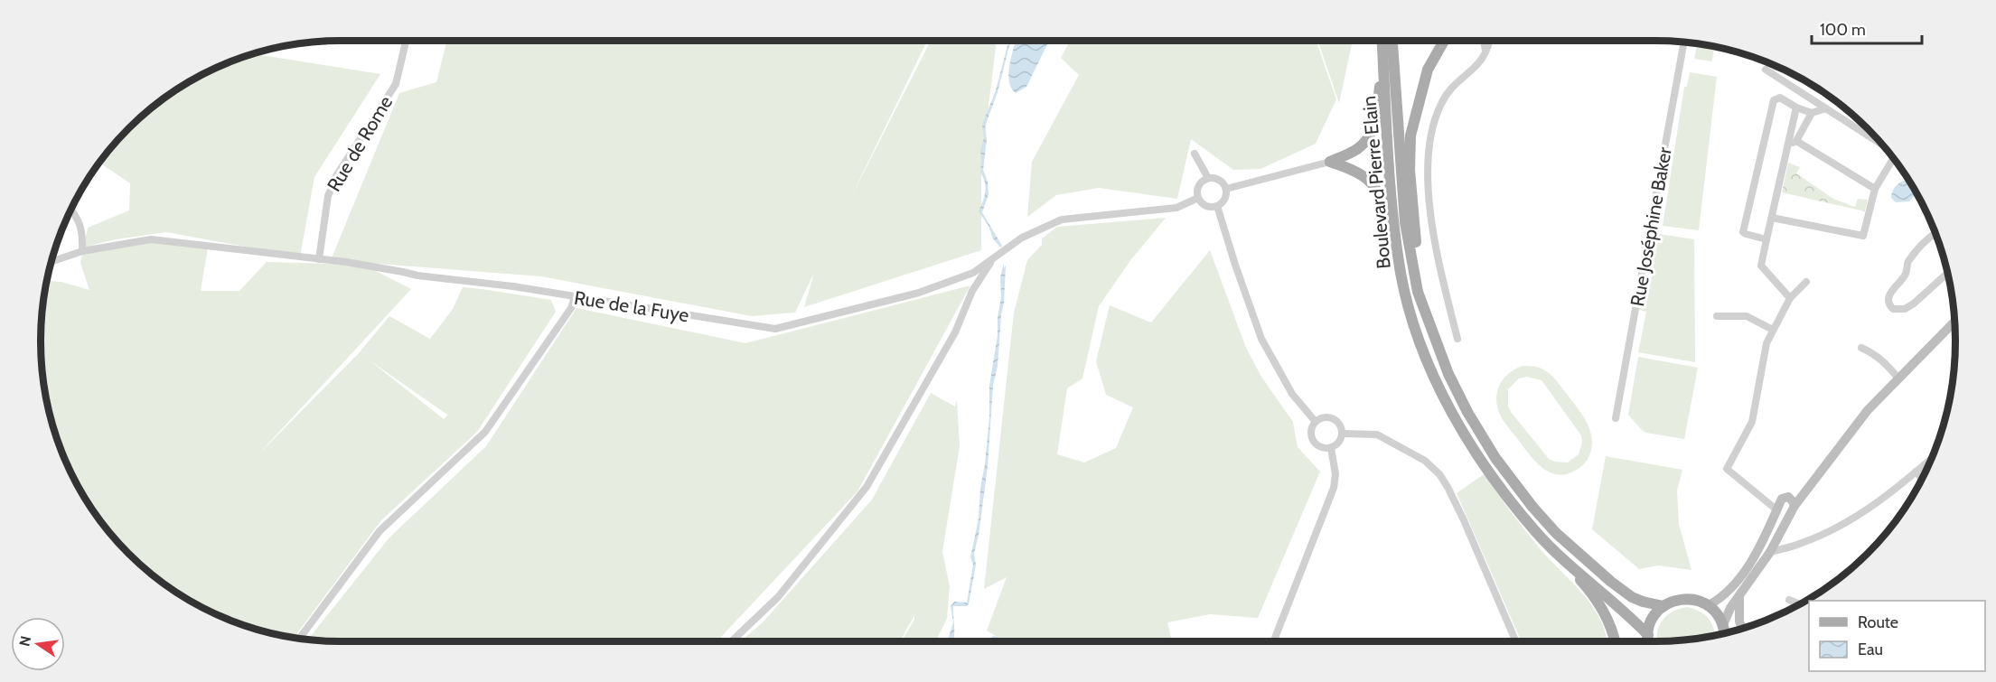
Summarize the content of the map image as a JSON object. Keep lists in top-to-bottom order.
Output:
{
  "streets": {
    "main road": ["Boulevard Pierre Elain"],
    "street": ["Rue de Rome", "Rue Joséphine Baker", "Rue de la Fuye"]
  },
  "crossings": [
    ["Rue de Rome", "Rue de la Fuye"]
  ],
  "legend": ["Route", "Eau"],
  "scale_bar": "100 m",
  "north": "left"
}
